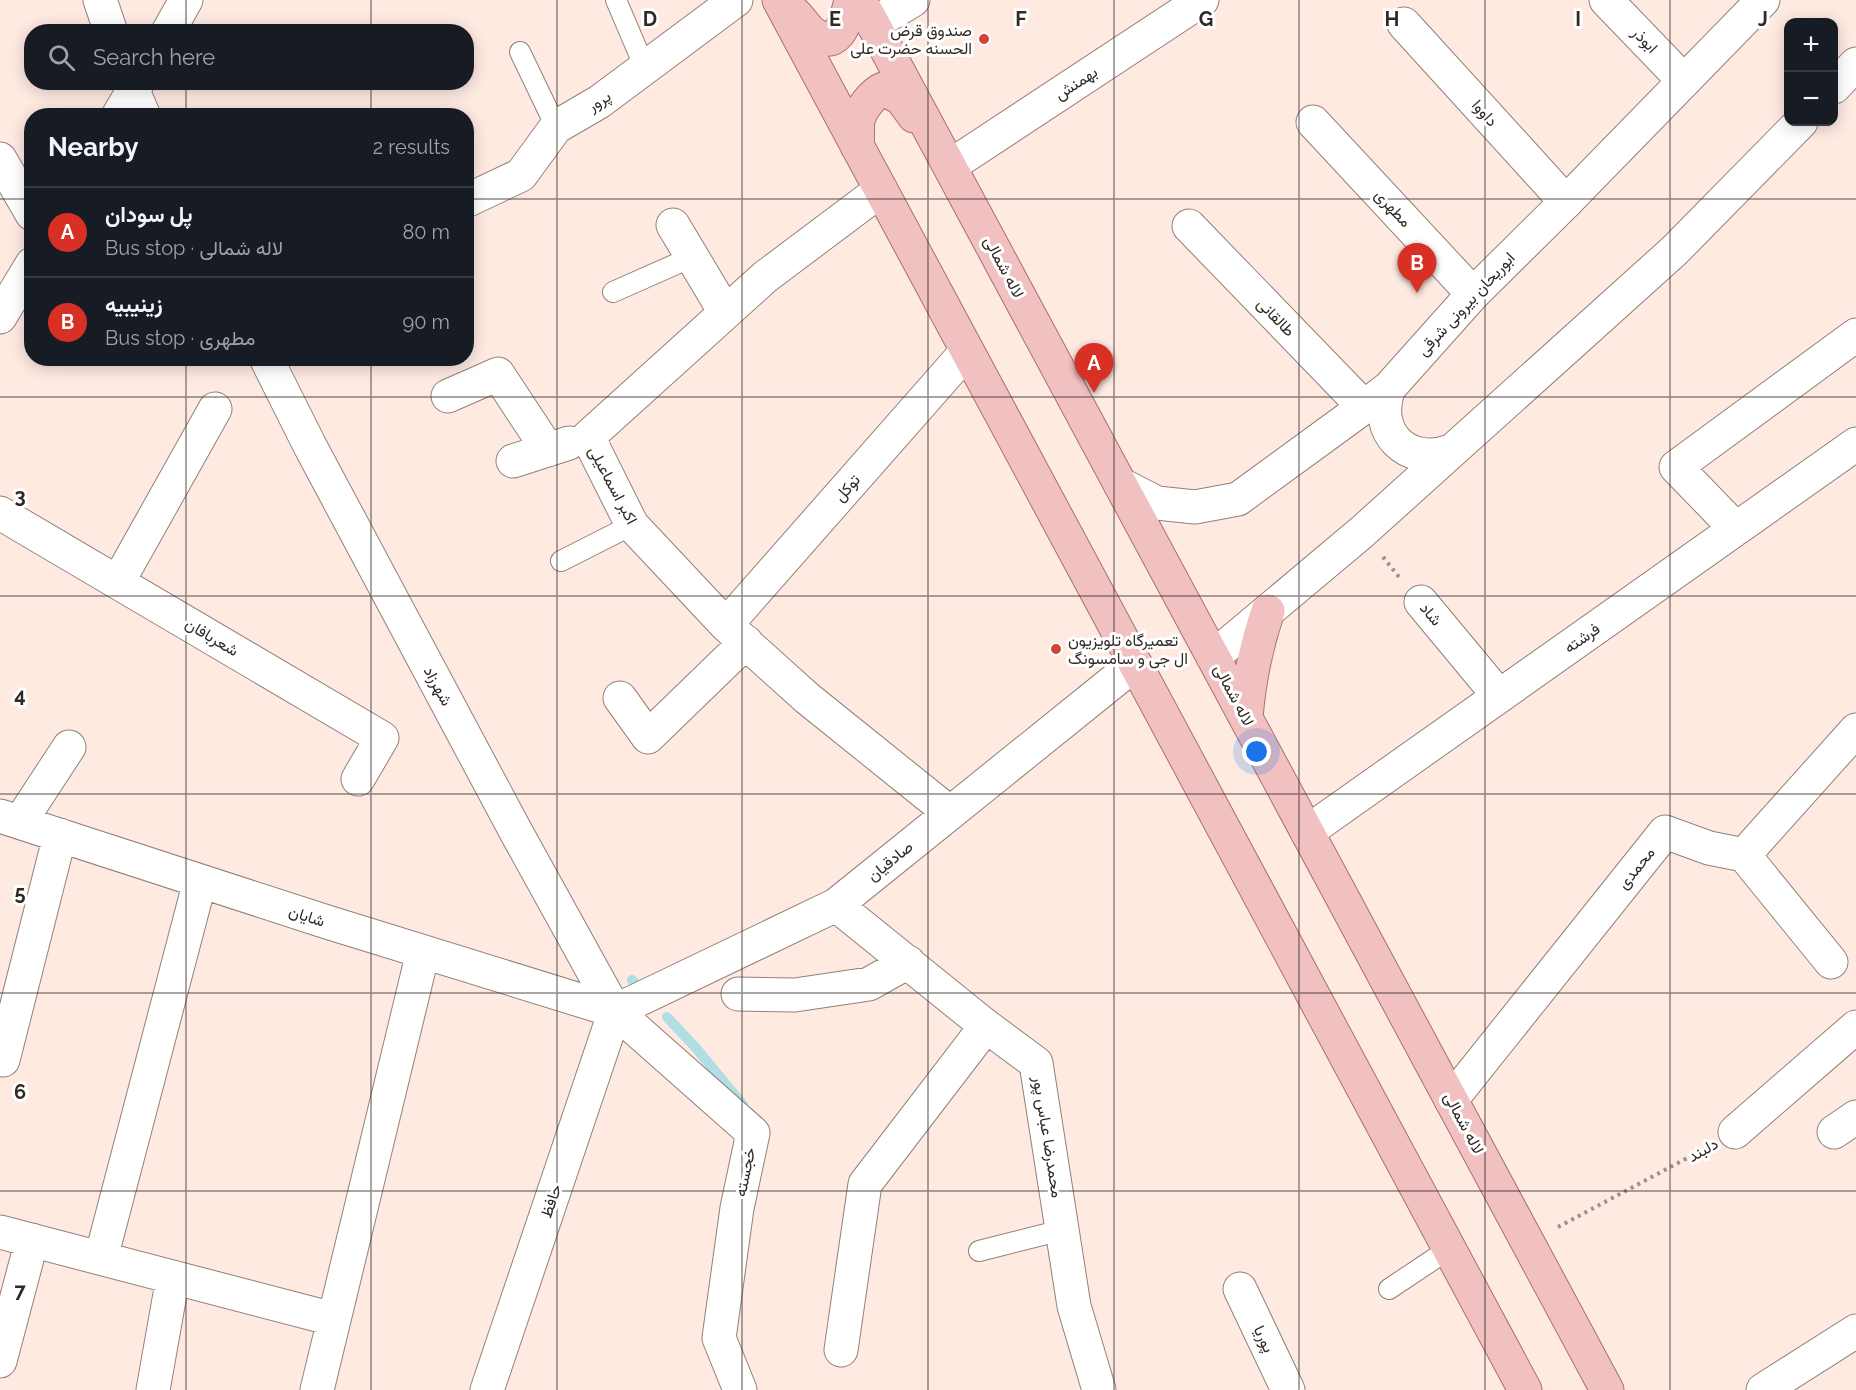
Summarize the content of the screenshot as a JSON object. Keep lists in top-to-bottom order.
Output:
{
  "streets": {
    "main road": ["لاله شمالی"],
    "street": [
      "ابوذر",
      "بهمنش",
      "پرور",
      "داووا",
      "مطهری",
      "ابوریحان بیرونی شرقی",
      "طالقانی",
      "اکبر اسماعیلی",
      "توکل",
      "شاد",
      "شعربافان",
      "فرشته",
      "شهرزاد",
      "صادقیان",
      "محمدی",
      "شایان",
      "محمدرضا عباس پور",
      "دلبند",
      "خجسته",
      "حافظ",
      "پوریا"
    ]
  },
  "crossings": [
    ["ابوذر", "ابوریحان بیرونی شرقی"],
    ["بهمنش", "لاله شمالی"],
    ["داووا", "ابوریحان بیرونی شرقی"],
    ["مطهری", "ابوریحان بیرونی شرقی"],
    ["لاله شمالی", "ابوریحان بیرونی شرقی"],
    ["لاله شمالی", "فرشته"],
    ["لاله شمالی", "محمدی"],
    ["لاله شمالی", "دلبند"],
    ["ابوریحان بیرونی شرقی", "طالقانی"],
    ["اکبر اسماعیلی", "توکل"],
    ["اکبر اسماعیلی", "صادقیان"],
    ["شاد", "فرشته"],
    ["شهرزاد", "صادقیان"],
    ["شهرزاد", "شایان"],
    ["شهرزاد", "خجسته"],
    ["شهرزاد", "حافظ"],
    ["صادقیان", "شایان"],
    ["صادقیان", "محمدرضا عباس پور"],
    ["صادقیان", "خجسته"],
    ["صادقیان", "حافظ"],
    ["شایان", "خجسته"],
    ["شایان", "حافظ"],
    ["خجسته", "حافظ"]
  ],
  "places": ["صندوق قرض الحسنه حضرت علی", "تعمیرگاه تلویزیون ال جی و سامسونگ"],
  "page": {
    "map_buttons": ["+", "−"],
    "search": "Search here",
    "heading": ["Nearby", "2 results"],
    "list": [
      {
        "mark": "A",
        "name": "پل سودان",
        "note": "Bus stop · لاله شمالی",
        "value": "80 m"
      },
      {
        "mark": "B",
        "name": "زینیبیه",
        "note": "Bus stop · مطهری",
        "value": "90 m"
      }
    ],
    "pins": ["B", "A"]
  },
  "grid": {
    "columns": [
      "D",
      "E",
      "F",
      "G",
      "H",
      "I",
      "J"
    ],
    "rows": [
      "3",
      "4",
      "5",
      "6",
      "7"
    ]
  }
}
